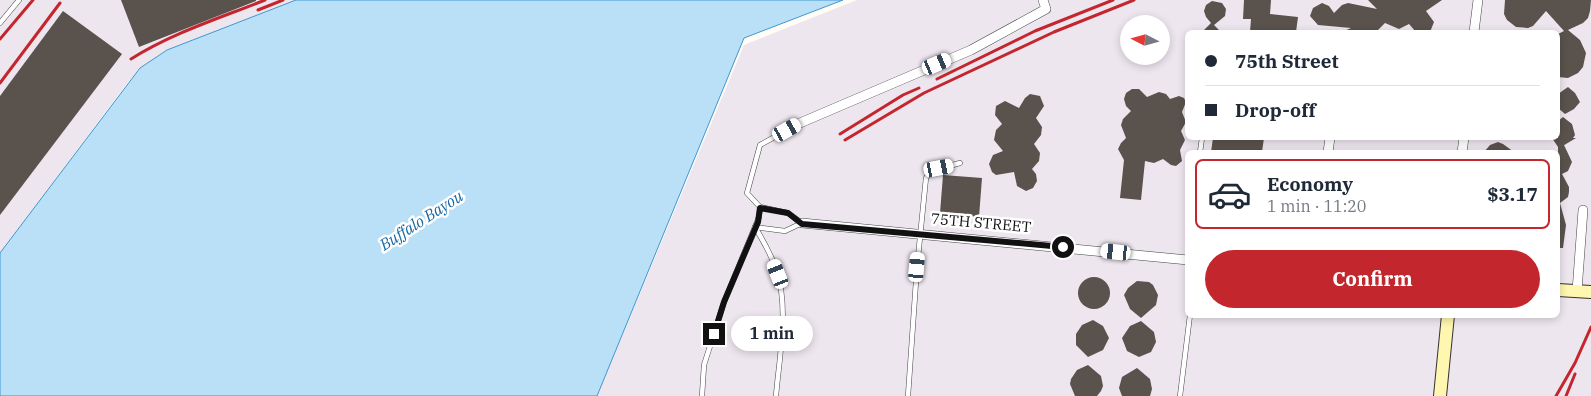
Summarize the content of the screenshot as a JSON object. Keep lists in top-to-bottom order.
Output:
{
  "streets": {
    "street": ["75TH STREET"]
  },
  "water": ["Buffalo Bayou"],
  "north": "left",
  "page": {
    "banner": ["75th Street", "Drop-off"],
    "list": [
      {
        "name": "Economy",
        "note": "1 min · 11:20",
        "value": "$3.17"
      }
    ],
    "buttons": "Confirm",
    "bubble": "1 min"
  }
}
